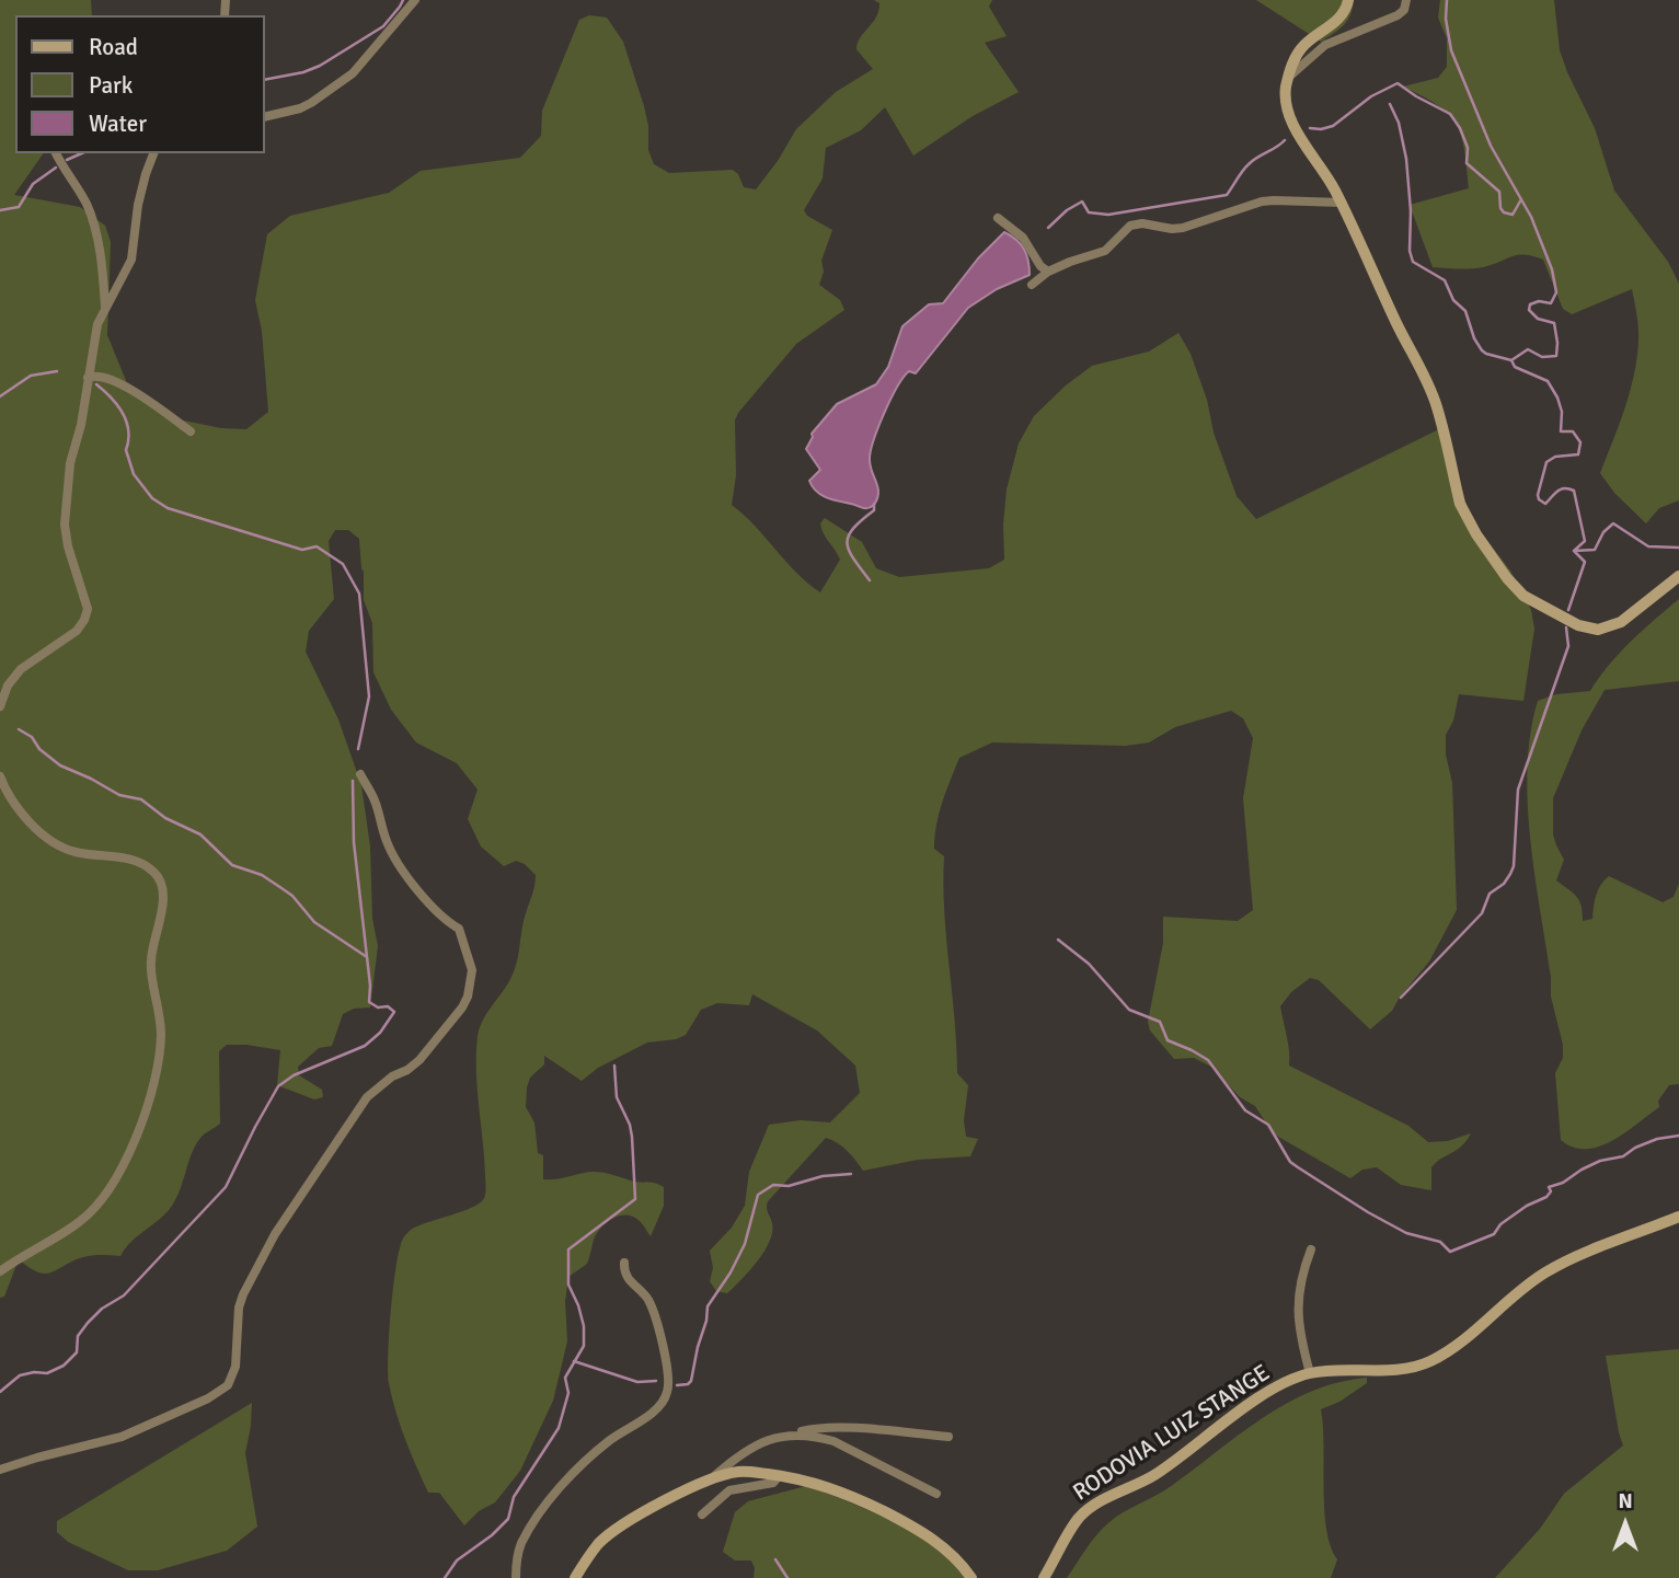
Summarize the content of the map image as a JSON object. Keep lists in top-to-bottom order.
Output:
{
  "streets": {
    "street": ["RODOVIA LUIZ STANGE"]
  },
  "legend": ["Road", "Park", "Water"],
  "north": "top"
}
